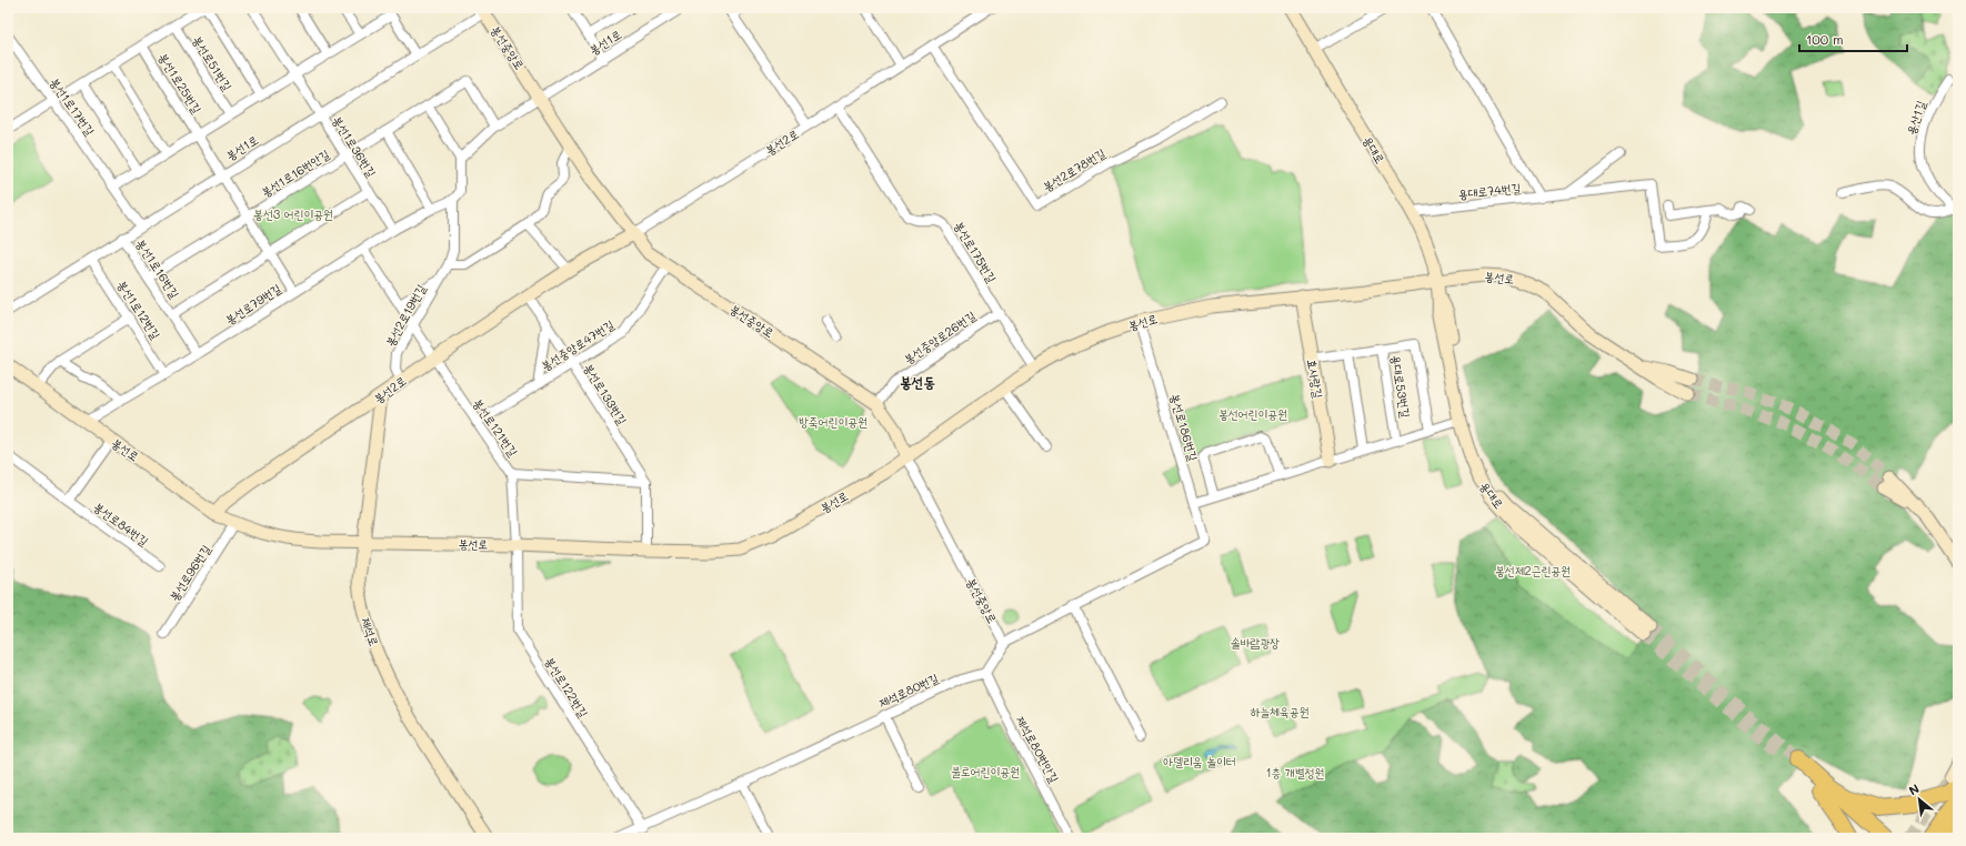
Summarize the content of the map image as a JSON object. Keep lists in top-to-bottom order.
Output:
{
  "streets": {
    "street": [
      "봉선1로",
      "봉선중앙로",
      "봉선로51번길",
      "봉선1로25번길",
      "봉선1로17번길",
      "용산1길",
      "봉선2로",
      "봉선1로36번길",
      "용대로",
      "봉선2로78번길",
      "봉선1로16번안길",
      "용대로74번길",
      "봉선로175번길",
      "봉선1로16번길",
      "봉선로",
      "봉선로79번길",
      "봉선1로12번길",
      "봉선2로19번길",
      "봉선중앙로26번길",
      "봉선중앙로47번길",
      "효사랑길",
      "용대로53번길",
      "봉선로133번길",
      "봉선로121번길",
      "봉선로186번길",
      "봉선로84번길",
      "봉선로96번길",
      "제석로",
      "봉선로122번길",
      "제석로80번길",
      "제석로80번안길"
    ]
  },
  "crossings": [
    ["봉선1로", "봉선중앙로"],
    ["봉선1로", "봉선1로25번길"],
    ["봉선1로", "봉선1로17번길"],
    ["봉선1로", "봉선1로36번길"],
    ["봉선1로", "봉선1로16번안길"],
    ["봉선1로", "봉선1로16번길"],
    ["봉선1로", "봉선1로12번길"],
    ["봉선1로", "봉선2로19번길"],
    ["봉선중앙로", "봉선2로"],
    ["봉선중앙로", "봉선로"],
    ["봉선중앙로", "봉선중앙로26번길"],
    ["봉선중앙로", "봉선중앙로47번길"],
    ["봉선1로25번길", "봉선1로36번길"],
    ["봉선1로25번길", "봉선1로16번안길"],
    ["봉선1로25번길", "봉선1로16번길"],
    ["봉선1로25번길", "봉선로79번길"],
    ["봉선2로", "봉선2로78번길"],
    ["봉선2로", "봉선로175번길"],
    ["봉선2로", "봉선로"],
    ["봉선2로", "봉선2로19번길"],
    ["봉선2로", "봉선로133번길"],
    ["봉선2로", "봉선로121번길"],
    ["봉선2로", "제석로"],
    ["봉선1로36번길", "봉선1로16번안길"],
    ["봉선1로36번길", "봉선1로16번길"],
    ["봉선1로36번길", "봉선로79번길"],
    ["용대로", "용대로74번길"],
    ["용대로", "봉선로"],
    ["용대로", "용대로53번길"],
    ["봉선1로16번안길", "봉선1로16번길"],
    ["봉선로175번길", "봉선로"],
    ["봉선로175번길", "봉선중앙로26번길"],
    ["봉선1로16번길", "봉선로79번길"],
    ["봉선로", "봉선로79번길"],
    ["봉선로", "효사랑길"],
    ["봉선로", "봉선로121번길"],
    ["봉선로", "봉선로186번길"],
    ["봉선로", "봉선로96번길"],
    ["봉선로", "제석로"],
    ["봉선로", "봉선로122번길"],
    ["봉선로79번길", "봉선1로12번길"],
    ["봉선로79번길", "봉선2로19번길"],
    ["봉선로79번길", "봉선로121번길"],
    ["봉선2로19번길", "봉선로121번길"],
    ["봉선중앙로47번길", "봉선로133번길"],
    ["봉선중앙로47번길", "봉선로121번길"],
    ["효사랑길", "용대로53번길"],
    ["용대로53번길", "봉선로186번길"],
    ["봉선로121번길", "봉선로122번길"],
    ["봉선로122번길", "제석로80번길"],
    ["제석로80번길", "제석로80번안길"]
  ],
  "districts": ["봉선동"],
  "parks": [
    "봉선3 어린이공원",
    "봉선어린이공원",
    "방죽어린이공원",
    "봉선제2근린공원",
    "솔바람광장",
    "하늘체육공원",
    "아델리움 놀이터",
    "불로어린이공원",
    "1층 개별정원"
  ],
  "scale_bar": "100 m",
  "north": "top left"
}
